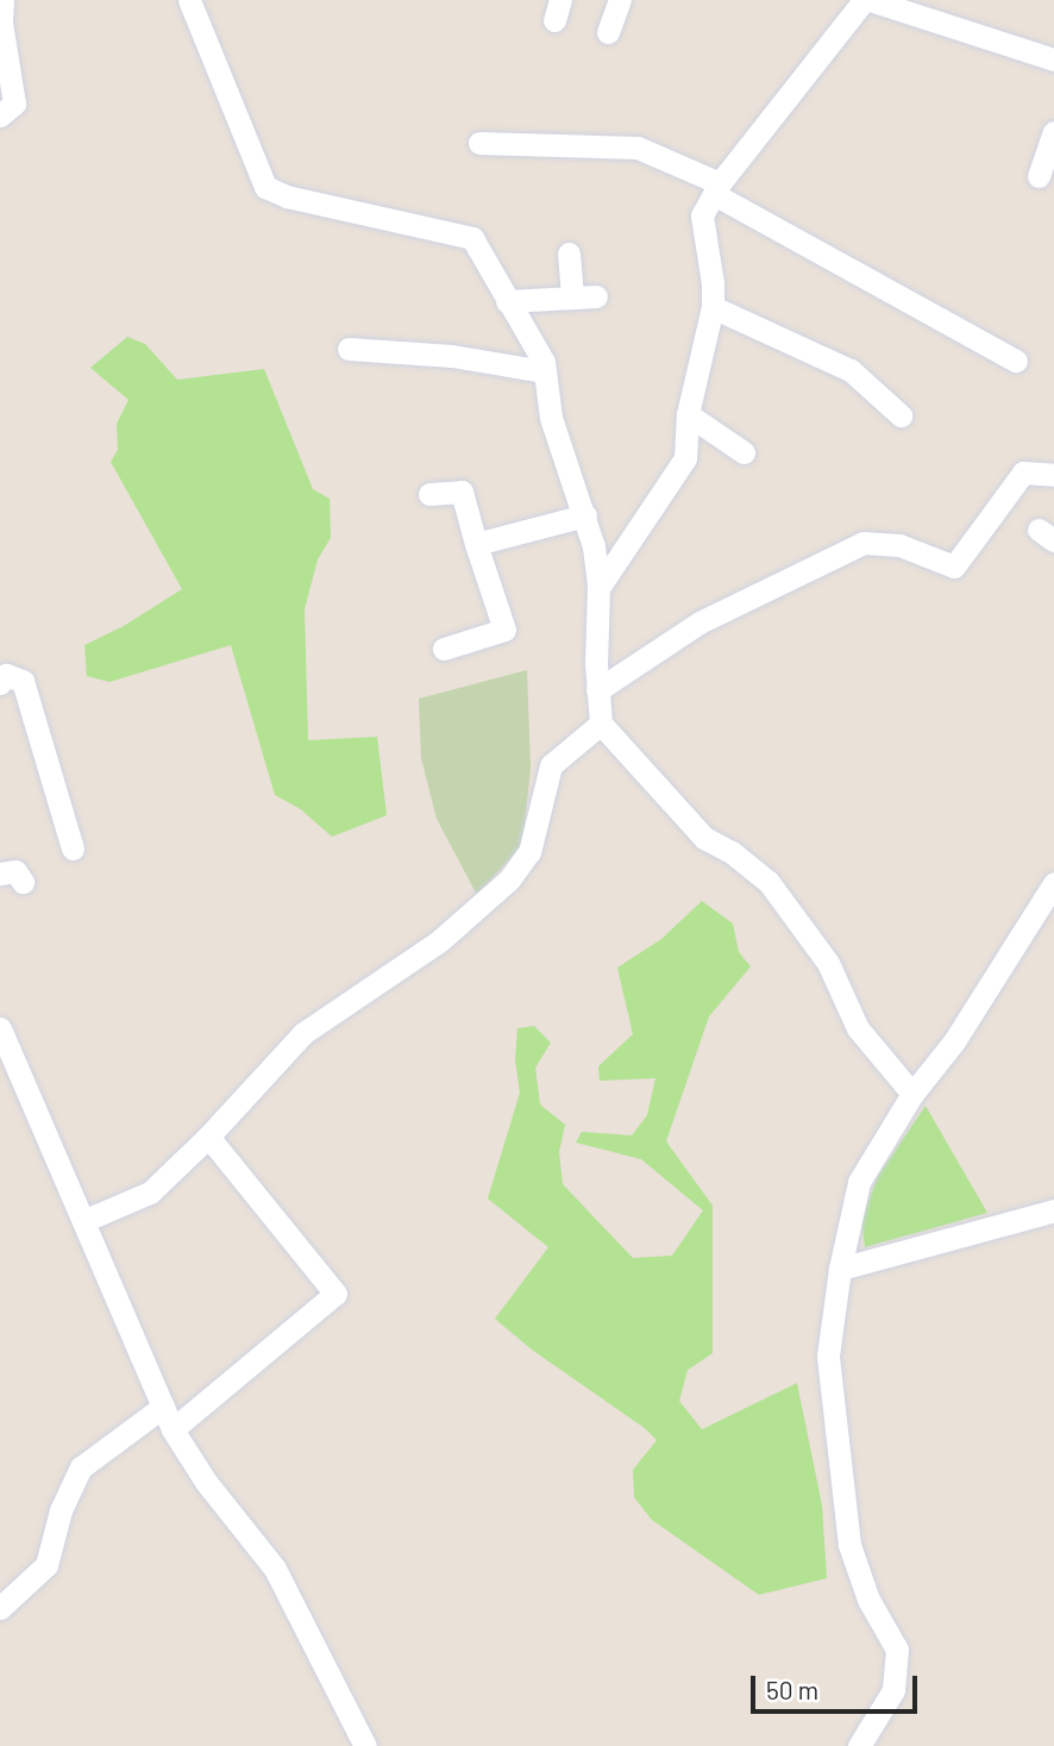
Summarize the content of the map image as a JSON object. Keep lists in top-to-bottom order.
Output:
{
  "scale_bar": "50 m"
}
